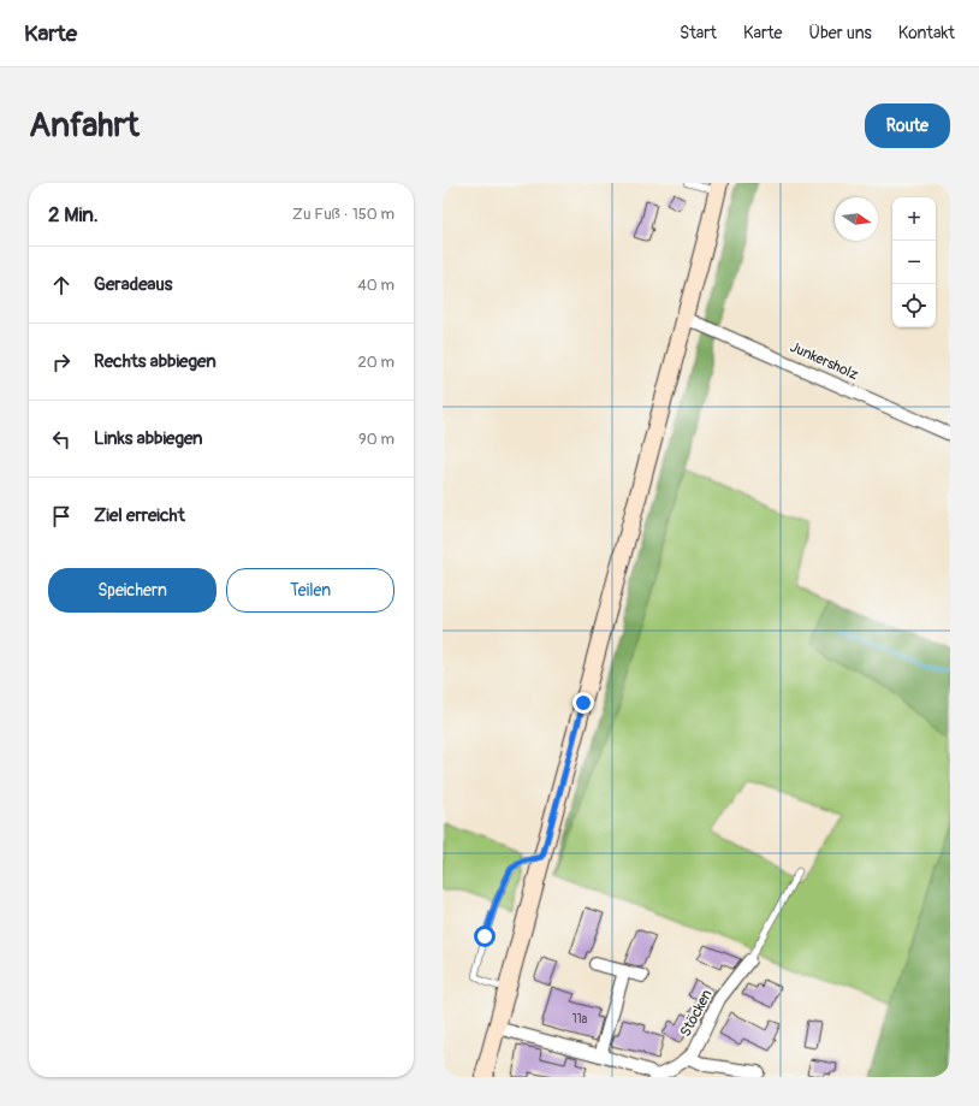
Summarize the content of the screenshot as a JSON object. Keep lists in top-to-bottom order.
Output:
{
  "streets": {
    "street": ["Junkersholz", "Stöcken"]
  },
  "house_numbers": ["11a"],
  "north": "right",
  "page": {
    "header": "Karte",
    "nav": [
      "Start",
      "Karte",
      "Über uns",
      "Kontakt"
    ],
    "buttons": [
      "Route",
      ["Speichern", "Teilen"]
    ],
    "title": "Anfahrt",
    "heading": ["2 Min.", "Zu Fuß · 150 m"],
    "map_buttons": ["+", "−"],
    "list": [
      ["Geradeaus", "40 m"],
      ["Rechts abbiegen", "20 m"],
      ["Links abbiegen", "90 m"],
      "Ziel erreicht"
    ]
  }
}
